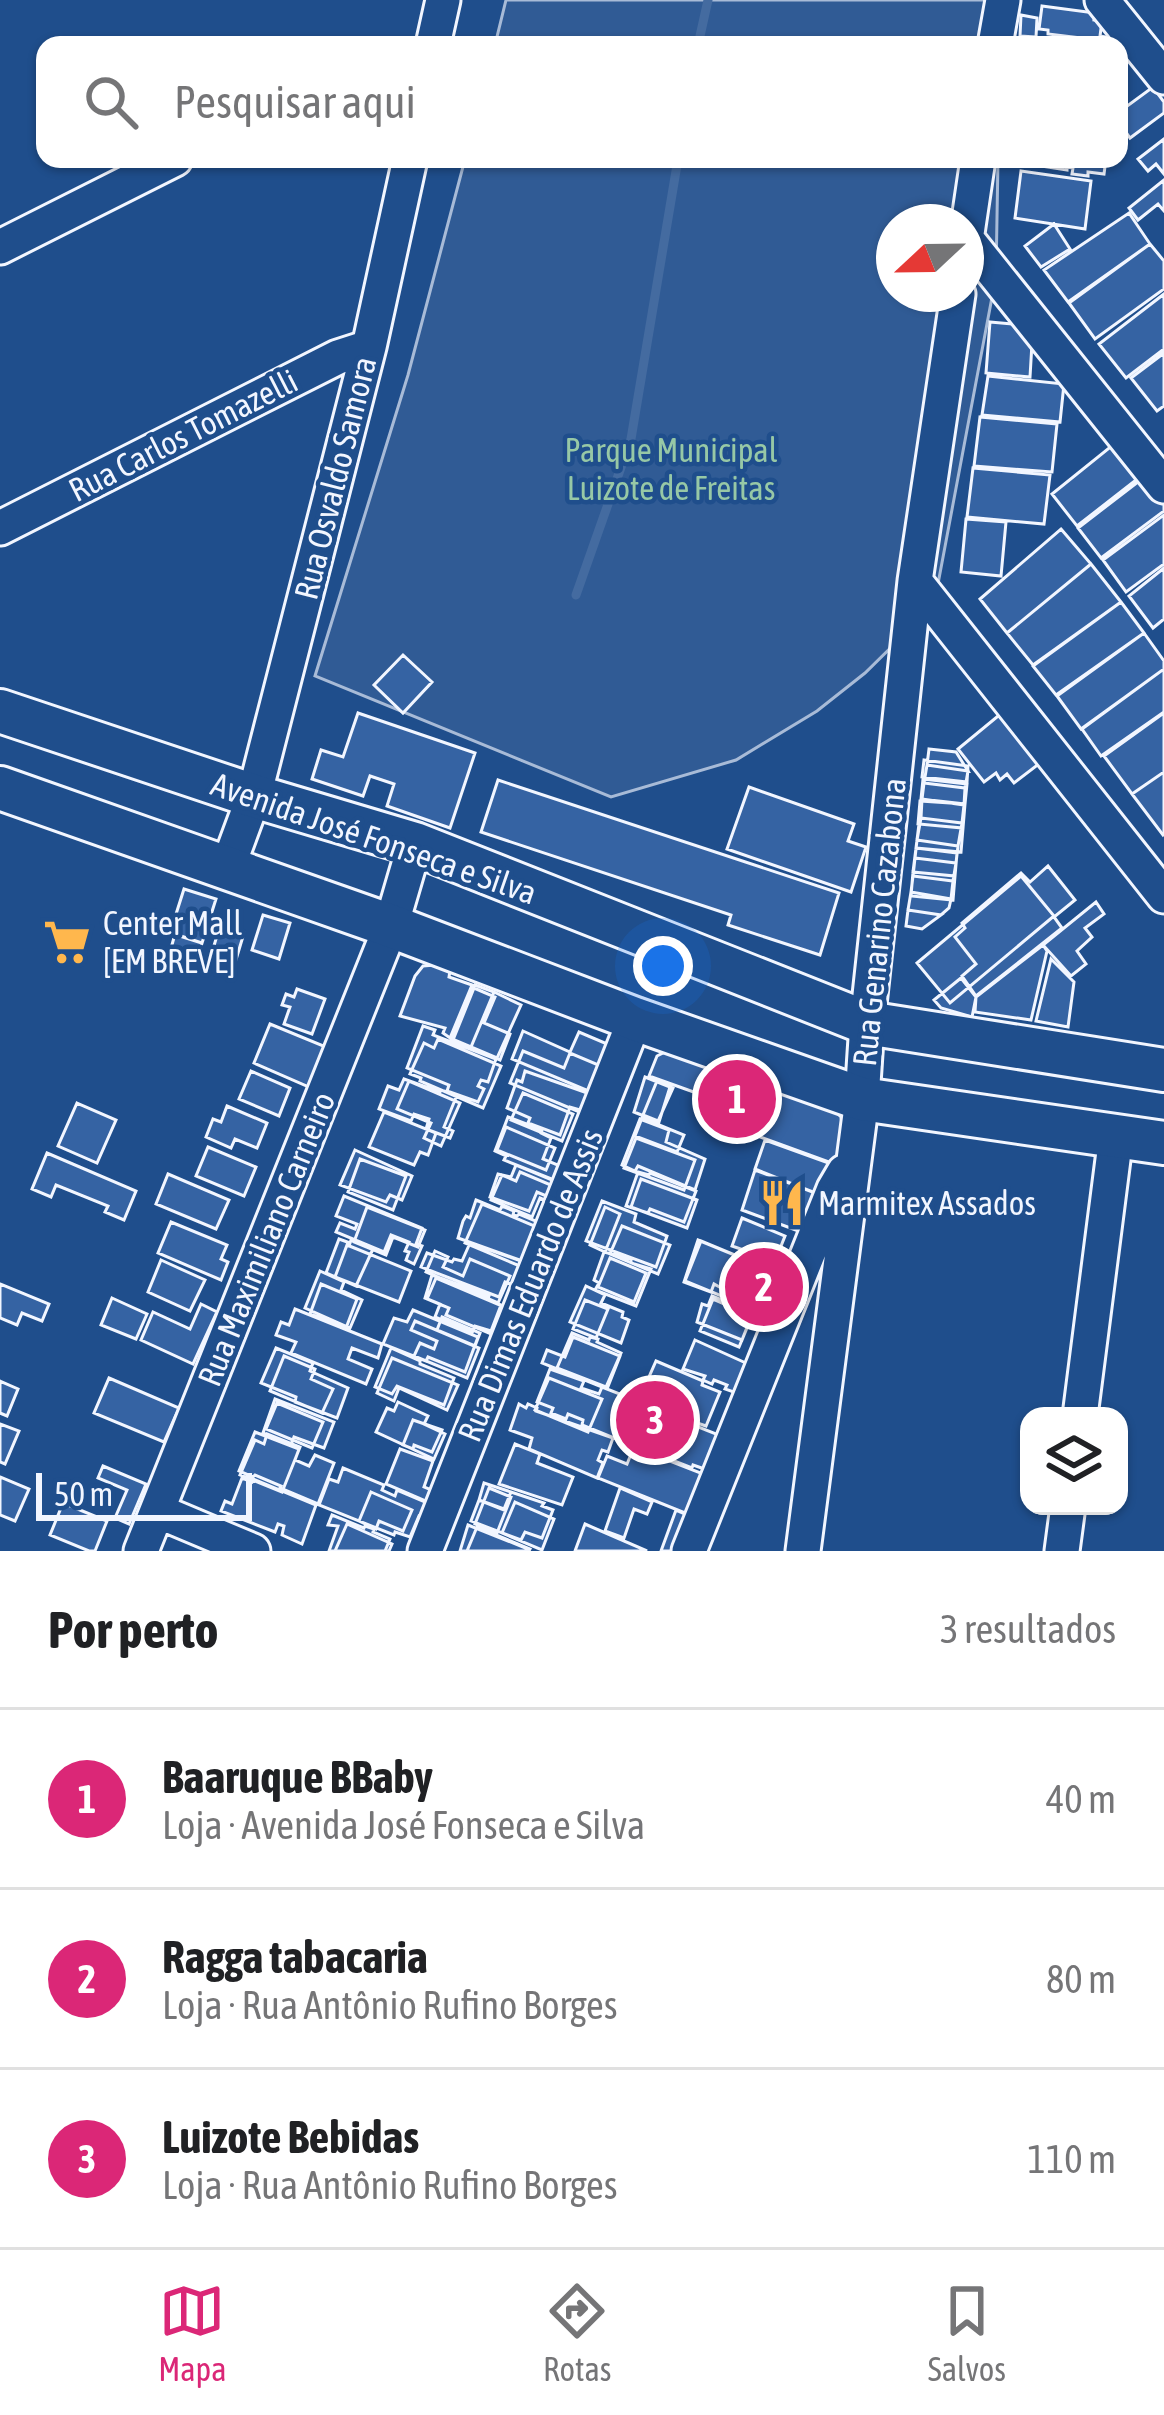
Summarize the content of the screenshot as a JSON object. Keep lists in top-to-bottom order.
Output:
{
  "streets": {
    "main road": ["Avenida José Fonseca e Silva"],
    "street": [
      "Rua Carlos Tomazelli",
      "Rua Osvaldo Samora",
      "Rua Genarino Cazabona",
      "Rua Maximiliano Carneiro",
      "Rua Dimas Eduardo de Assis"
    ]
  },
  "crossings": [
    ["Rua Carlos Tomazelli", "Rua Osvaldo Samora"],
    ["Rua Osvaldo Samora", "Avenida José Fonseca e Silva"],
    ["Avenida José Fonseca e Silva", "Rua Genarino Cazabona"],
    ["Avenida José Fonseca e Silva", "Rua Maximiliano Carneiro"]
  ],
  "parks": ["Parque Municipal Luizote de Freitas"],
  "places": {
    "supermarket": ["Center Mall [EM BREVE]"],
    "restaurant": ["Marmitex Assados"]
  },
  "scale_bar": "50 m",
  "north": "left",
  "page": {
    "search": "Pesquisar aqui",
    "pins": ["1", "2", "3"],
    "scale": "50 m",
    "heading": ["Por perto", "3 resultados"],
    "list": [
      {
        "mark": "1",
        "name": "Baaruque BBaby",
        "note": "Loja · Avenida José Fonseca e Silva",
        "value": "40 m"
      },
      {
        "mark": "2",
        "name": "Ragga tabacaria",
        "note": "Loja · Rua Antônio Rufino Borges",
        "value": "80 m"
      },
      {
        "mark": "3",
        "name": "Luizote Bebidas",
        "note": "Loja · Rua Antônio Rufino Borges",
        "value": "110 m"
      }
    ],
    "nav": ["Mapa", "Rotas", "Salvos"]
  }
}
